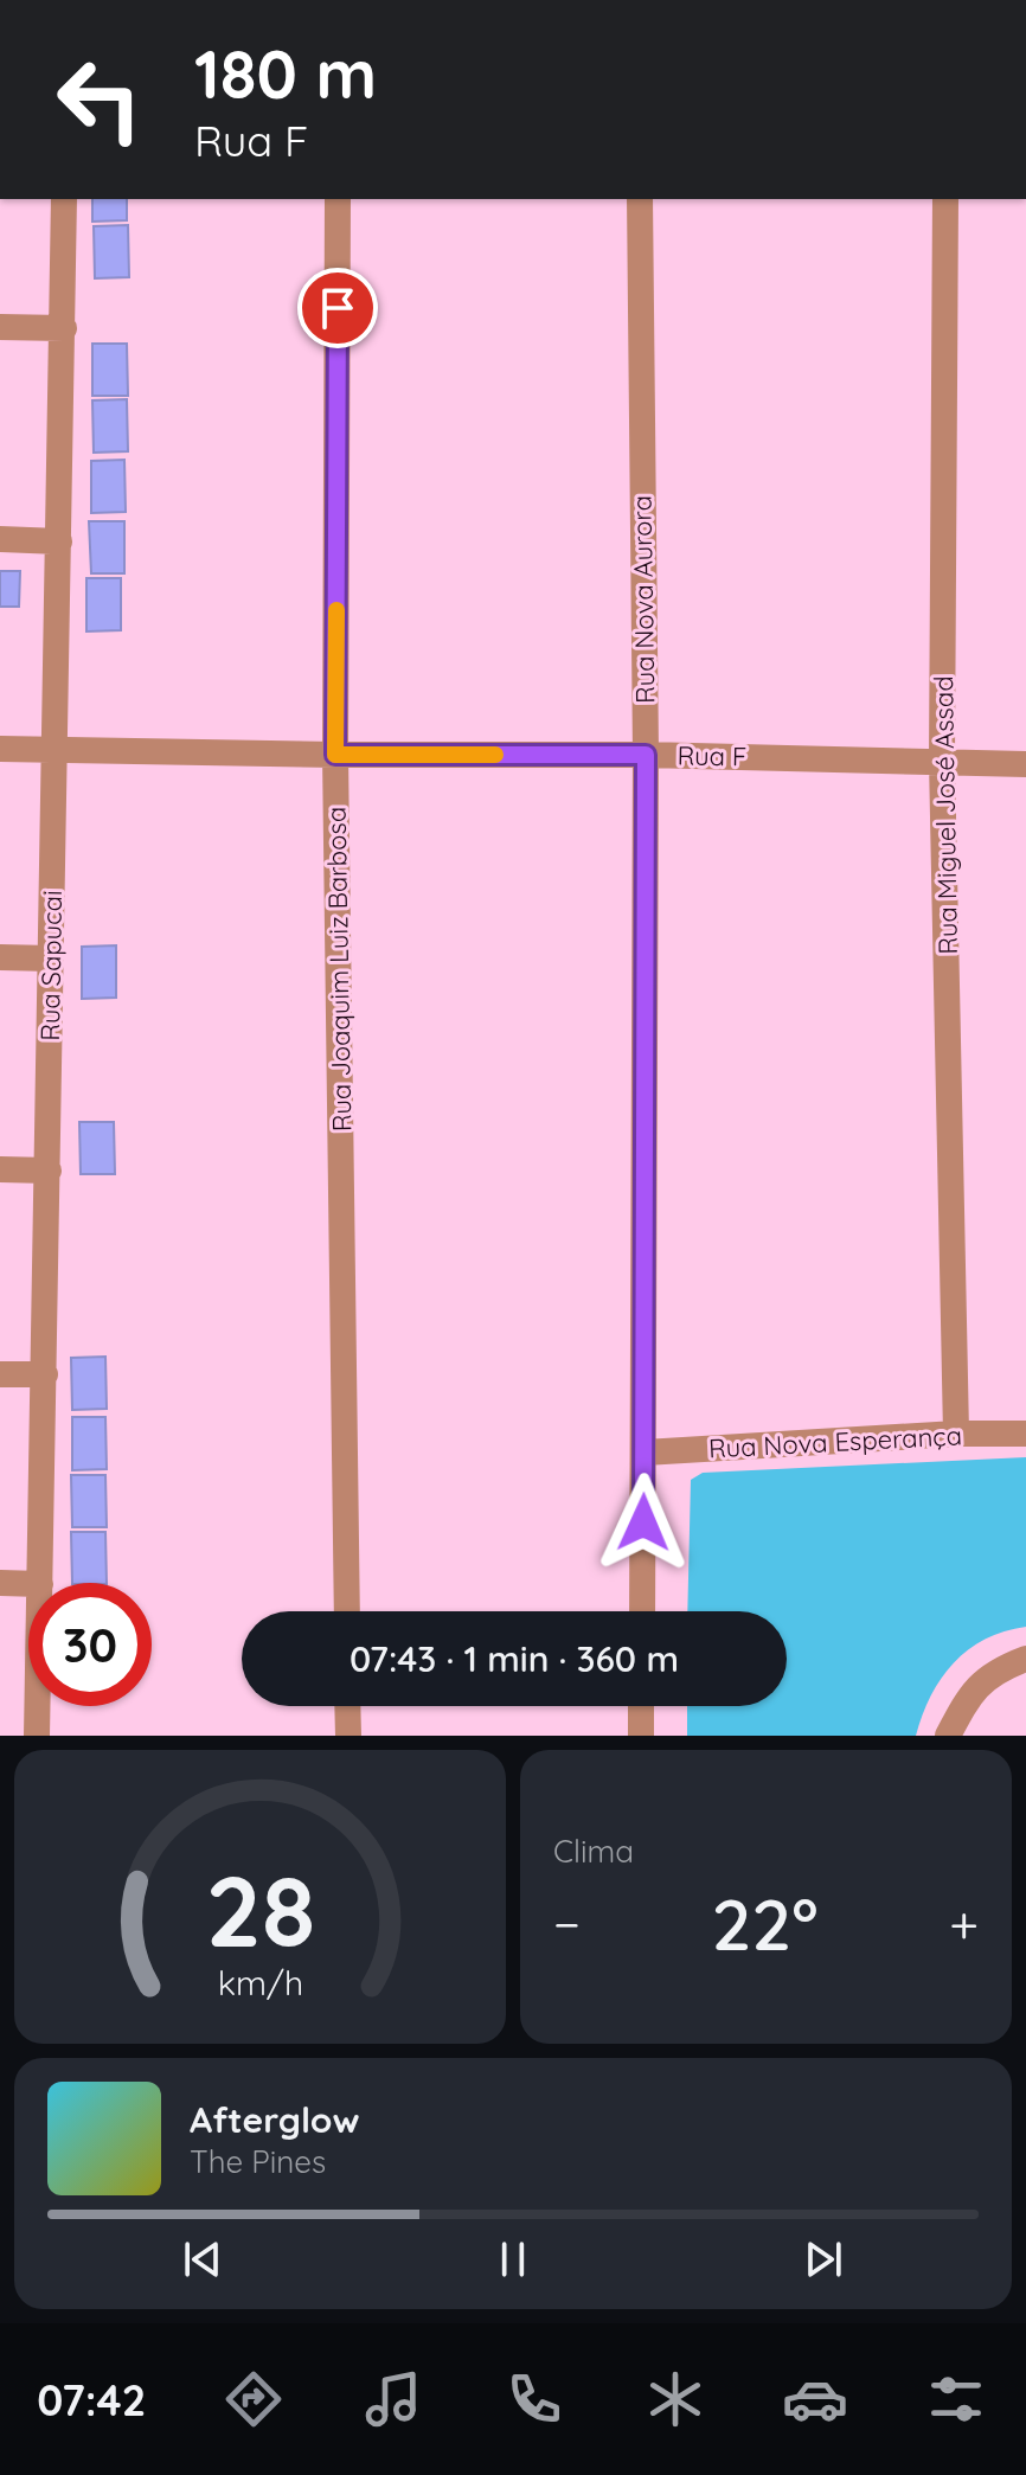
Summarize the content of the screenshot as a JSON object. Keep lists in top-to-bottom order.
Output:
{
  "streets": {
    "street": [
      "Rua Nova Aurora",
      "Rua F",
      "Rua Miguel José Assad",
      "Rua Sapucai",
      "Rua Joaquim Luiz Barbosa",
      "Rua Nova Esperança"
    ]
  },
  "crossings": [
    ["Rua Nova Aurora", "Rua F"],
    ["Rua Nova Aurora", "Rua Nova Esperança"],
    ["Rua F", "Rua Miguel José Assad"],
    ["Rua F", "Rua Sapucai"],
    ["Rua F", "Rua Joaquim Luiz Barbosa"],
    ["Rua Miguel José Assad", "Rua Nova Esperança"]
  ],
  "page": {
    "turn": ["180 m", "Rua F"],
    "limit": "30",
    "trip": "07:43 · 1 min · 360 m",
    "tile": "Clima",
    "heat": ["−", "22°", "+"],
    "song": ["Afterglow", "The Pines"],
    "tabs": "07:42",
    "gauge": ["28", "km/h"]
  }
}
